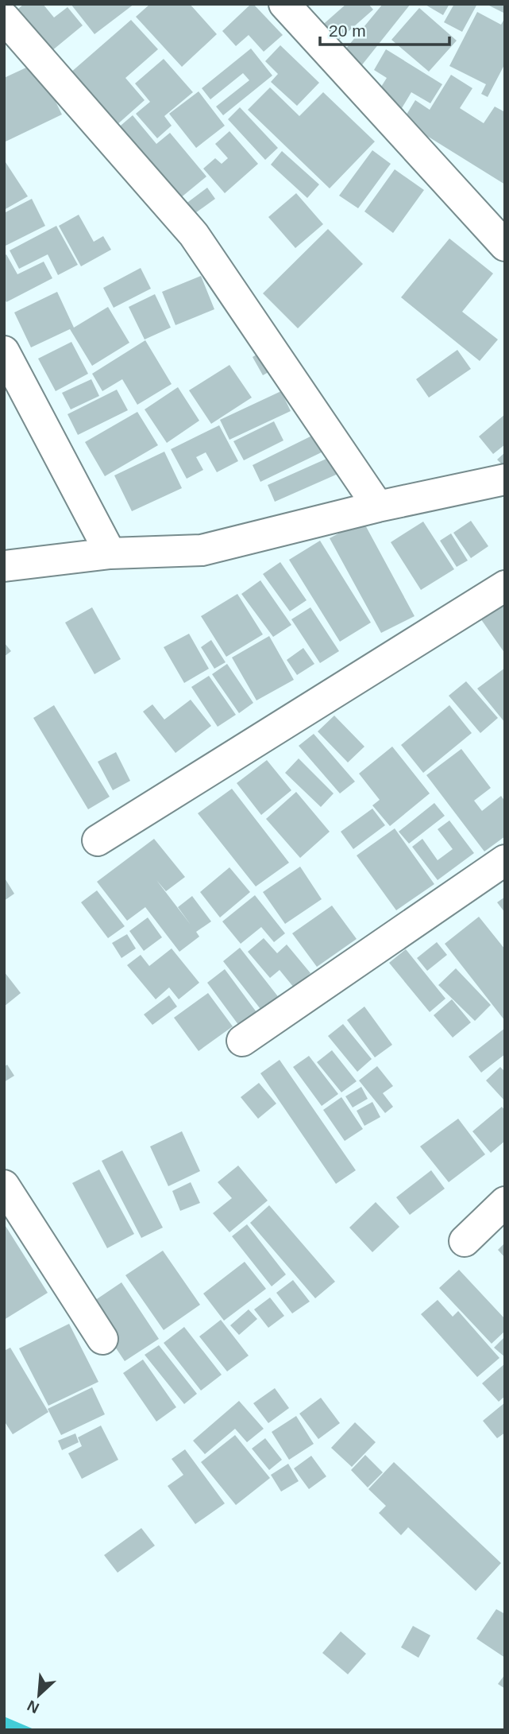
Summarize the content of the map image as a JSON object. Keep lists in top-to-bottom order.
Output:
{
  "scale_bar": "20 m",
  "north": "bottom left"
}
